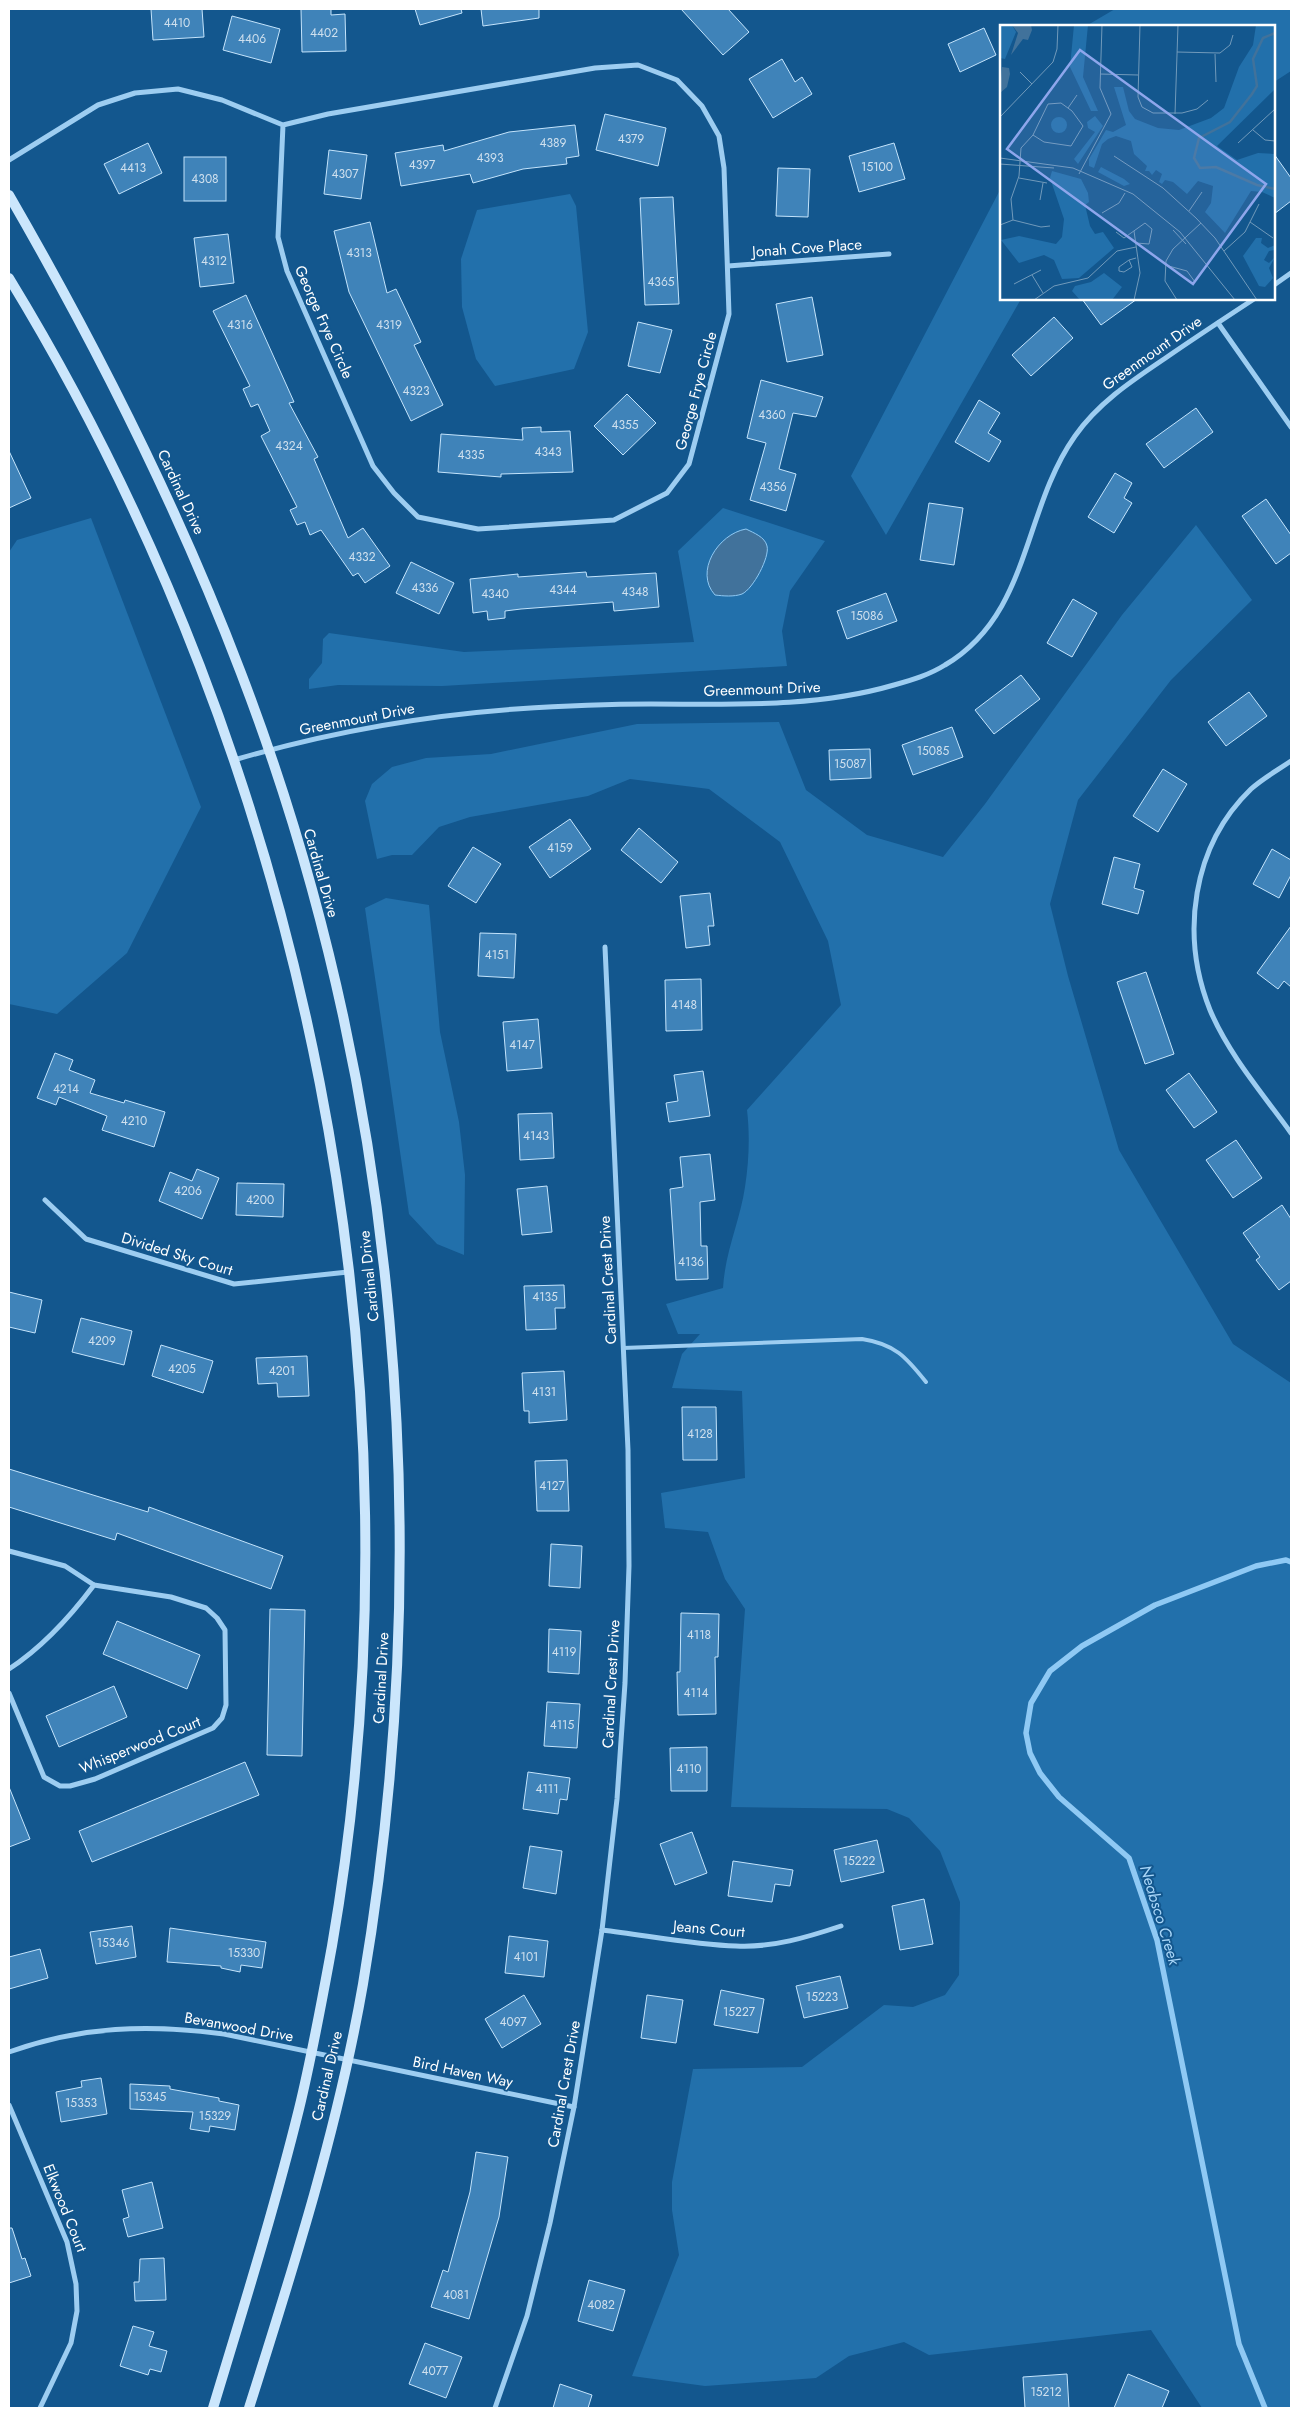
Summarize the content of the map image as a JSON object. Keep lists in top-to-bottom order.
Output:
{
  "streets": {
    "main road": ["Cardinal Drive"],
    "street": [
      "Jonah Cove Place",
      "George Frye Circle",
      "Greenmount Drive",
      "Divided Sky Court",
      "Cardinal Crest Drive",
      "Whisperwood Court",
      "Jeans Court",
      "Bevanwood Drive",
      "Bird Haven Way",
      "Elkwood Court"
    ]
  },
  "crossings": [
    ["Jonah Cove Place", "George Frye Circle"],
    ["Greenmount Drive", "Cardinal Drive"],
    ["Cardinal Drive", "Divided Sky Court"],
    ["Cardinal Drive", "Bevanwood Drive"],
    ["Cardinal Drive", "Bird Haven Way"],
    ["Cardinal Crest Drive", "Jeans Court"],
    ["Cardinal Crest Drive", "Bird Haven Way"],
    ["Bevanwood Drive", "Bird Haven Way"]
  ],
  "water": ["Neabsco Creek"],
  "house_numbers": [
    "4410",
    "4402",
    "4406",
    "4379",
    "4389",
    "4393",
    "4397",
    "15100",
    "4413",
    "4307",
    "4308",
    "4313",
    "4312",
    "4365",
    "4316",
    "4319",
    "4323",
    "4360",
    "4355",
    "4324",
    "4343",
    "4335",
    "4356",
    "4332",
    "4336",
    "4344",
    "4348",
    "4340",
    "15086",
    "15085",
    "15087",
    "4159",
    "4151",
    "4148",
    "4147",
    "4214",
    "4210",
    "4143",
    "4206",
    "4200",
    "4136",
    "4135",
    "4209",
    "4205",
    "4201",
    "4131",
    "4128",
    "4127",
    "4118",
    "4119",
    "4114",
    "4115",
    "4110",
    "4111",
    "15222",
    "15346",
    "15330",
    "4101",
    "15223",
    "15227",
    "4097",
    "15345",
    "15353",
    "15329",
    "4081",
    "4082",
    "4077",
    "15212"
  ]
}
